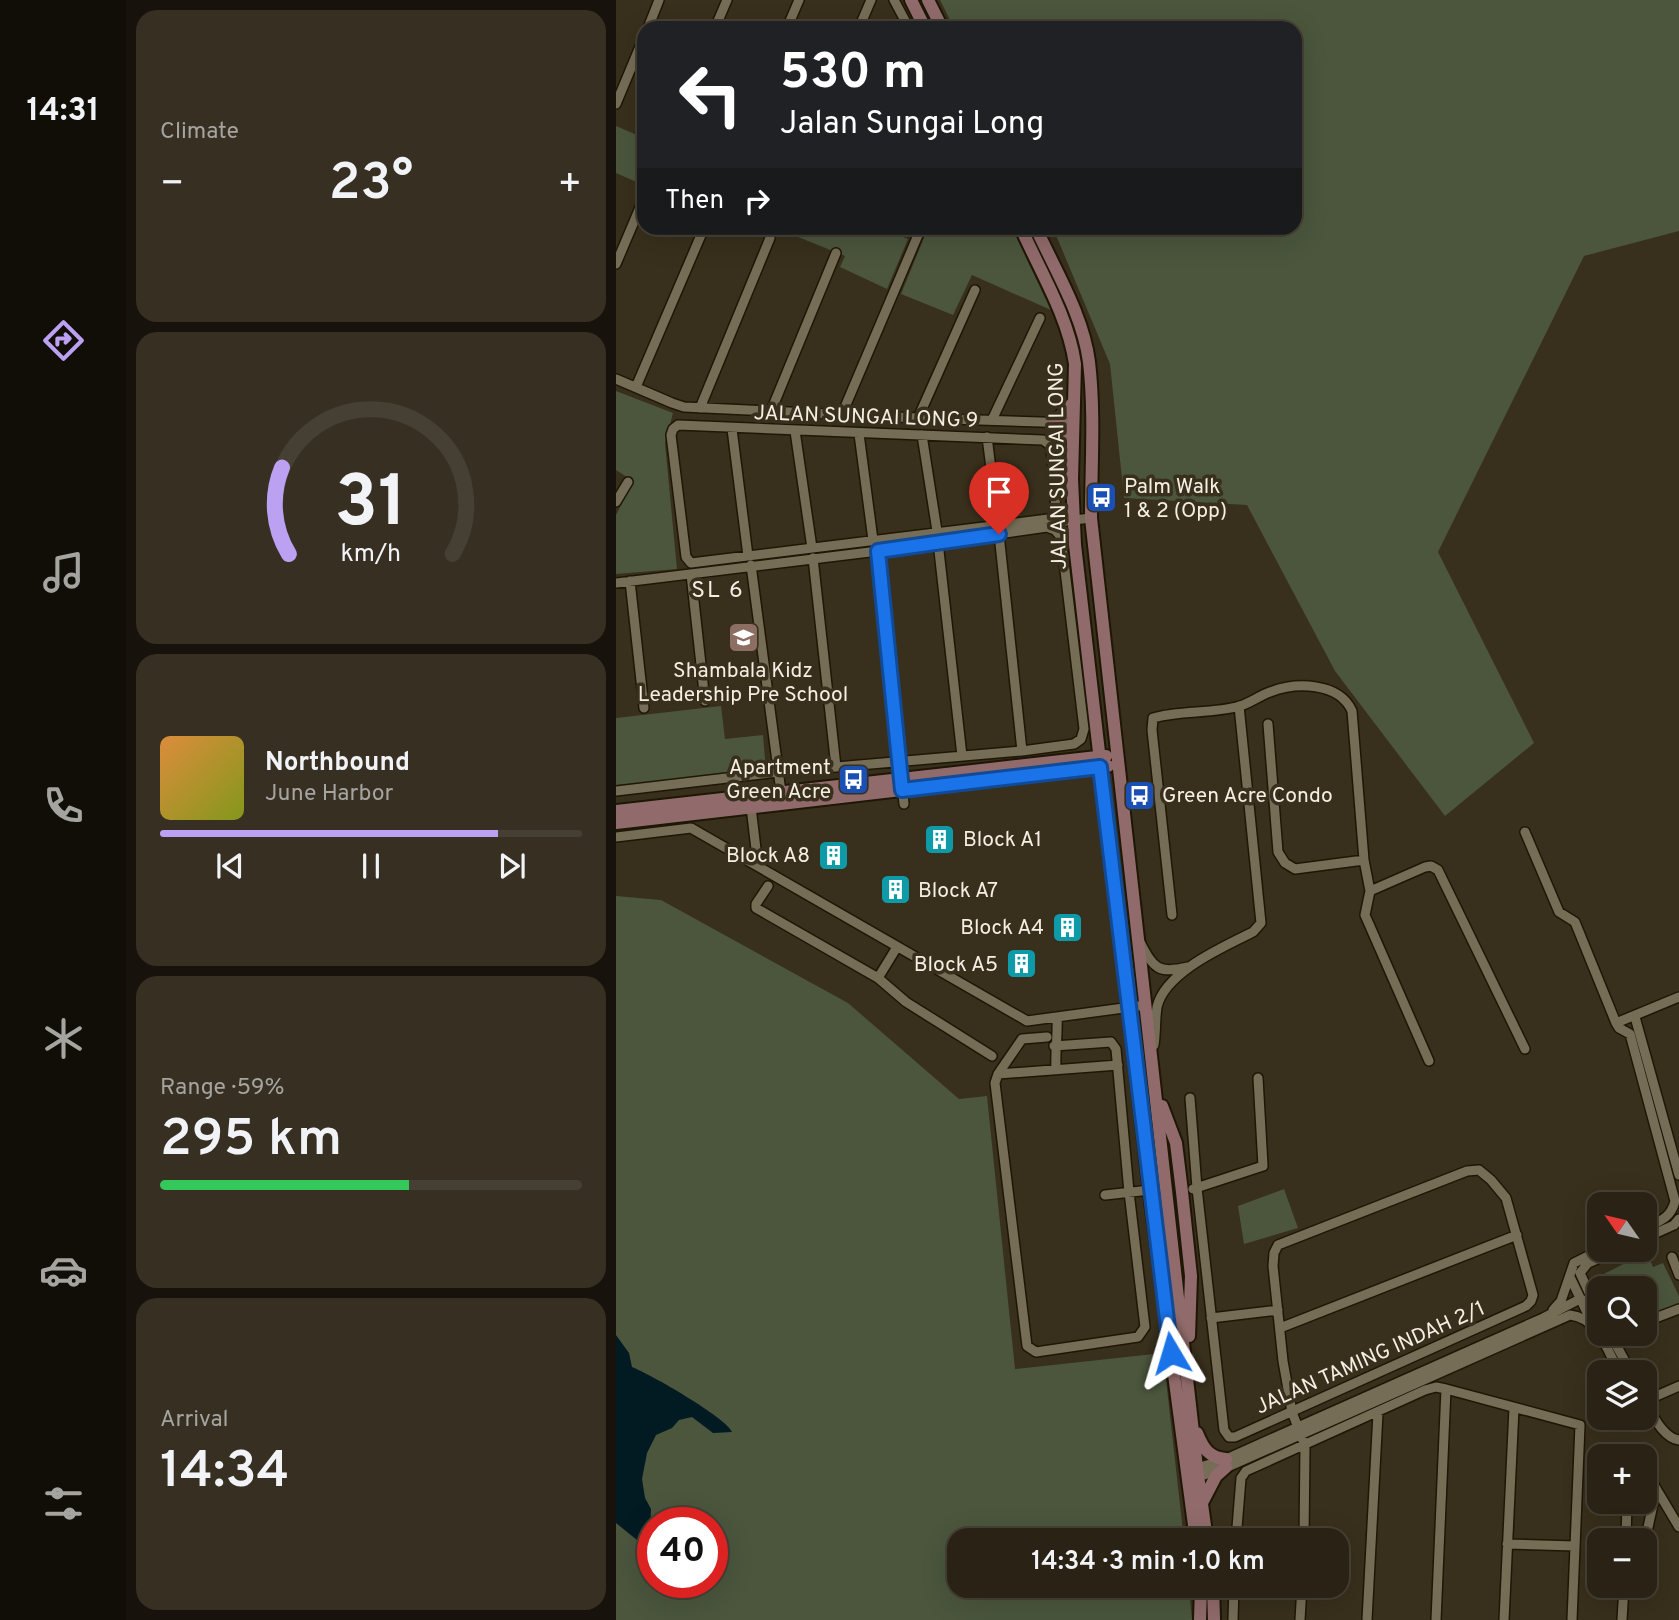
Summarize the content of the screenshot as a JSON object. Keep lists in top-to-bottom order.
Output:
{
  "streets": {
    "street": ["JALAN SUNGAI LONG 9", "JALAN SUNGAI LONG", "JALAN TAMING INDAH 2/1"]
  },
  "districts": ["SL 6"],
  "places": {
    "bus stop": ["Palm Walk 1 & 2 (Opp)", "Apartment Green Acre", "Green Acre Condo"],
    "school or university": ["Shambala Kidz Leadership Pre School"],
    "building": [
      "Block A1",
      "Block A8",
      "Block A7",
      "Block A4",
      "Block A5"
    ]
  },
  "north": "top left",
  "page": {
    "tabs": "14:31",
    "tile": [
      "Climate",
      ["Range · 59%", "295 km"],
      ["Arrival", "14:34"]
    ],
    "turn": ["530 m", "Jalan Sungai Long"],
    "heat": ["−", "23°", "+"],
    "then": "Then",
    "song": ["Northbound", "June Harbor"],
    "map_buttons": ["+", "−"],
    "limit": "40",
    "trip": "14:34 · 3 min · 1.0 km",
    "gauge": ["31", "km/h"]
  }
}
